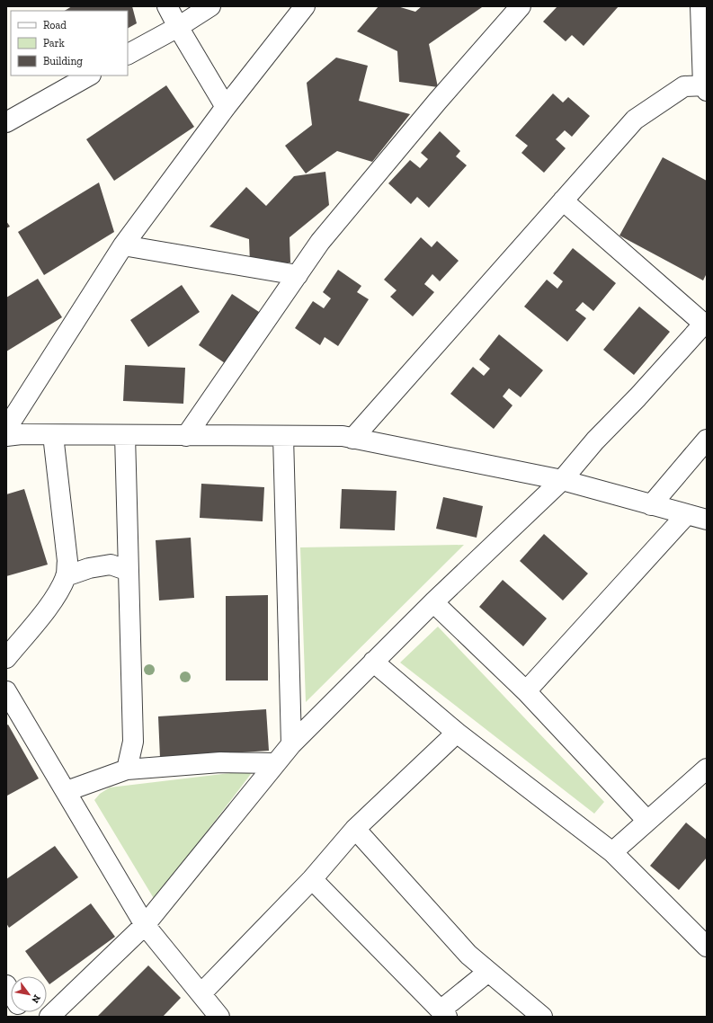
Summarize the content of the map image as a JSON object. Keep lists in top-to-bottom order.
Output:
{
  "legend": ["Road", "Park", "Building"],
  "north": "bottom right"
}
